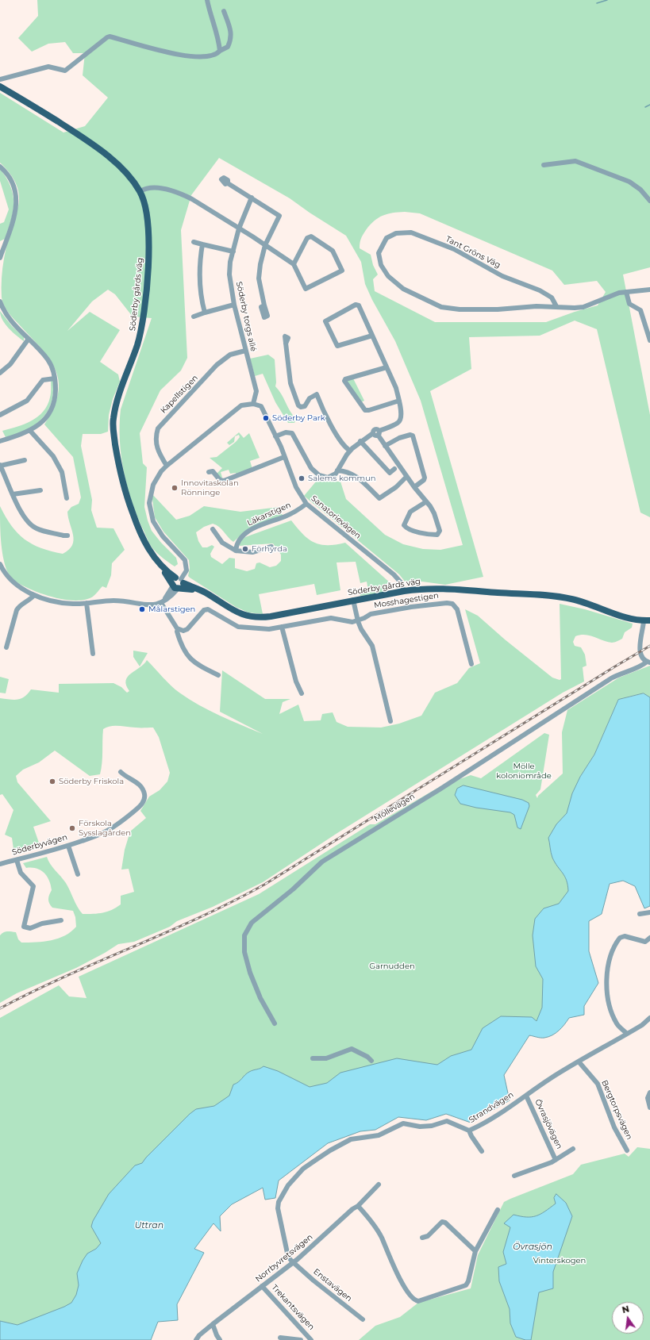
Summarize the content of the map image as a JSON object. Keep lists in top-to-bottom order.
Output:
{
  "streets": {
    "main road": ["Söderby gårds väg"],
    "street": [
      "Tant Gröns Väg",
      "Söderby torgs allé",
      "Kapellstigen",
      "Läkarstigen",
      "Sanatorievägen",
      "Mosshagestigen",
      "Möllevägen",
      "Söderbyvägen",
      "Strandvägen",
      "Bergtorpsvägen",
      "Övrasjövägen",
      "Norrbyvretsvägen",
      "Enstavägen",
      "Trekantsvägen"
    ]
  },
  "crossings": [
    ["Söderby gårds väg", "Sanatorievägen"],
    ["Söderby torgs allé", "Kapellstigen"],
    ["Söderby torgs allé", "Sanatorievägen"],
    ["Läkarstigen", "Sanatorievägen"],
    ["Strandvägen", "Bergtorpsvägen"],
    ["Strandvägen", "Övrasjövägen"],
    ["Strandvägen", "Norrbyvretsvägen"],
    ["Strandvägen", "Enstavägen"],
    ["Norrbyvretsvägen", "Enstavägen"],
    ["Norrbyvretsvägen", "Trekantsvägen"]
  ],
  "water": ["Uttran", "Övrasjön"],
  "parks": ["Mölle koloniområde", "Garnudden", "Vinterskogen"],
  "places": [
    "Söderby Park",
    "Salems kommun",
    "Innovitaskolan Rönninge",
    "Förhyrda",
    "Målarstigen",
    "Söderby Friskola",
    "Förskola Sysslagården"
  ],
  "north": "top"
}
